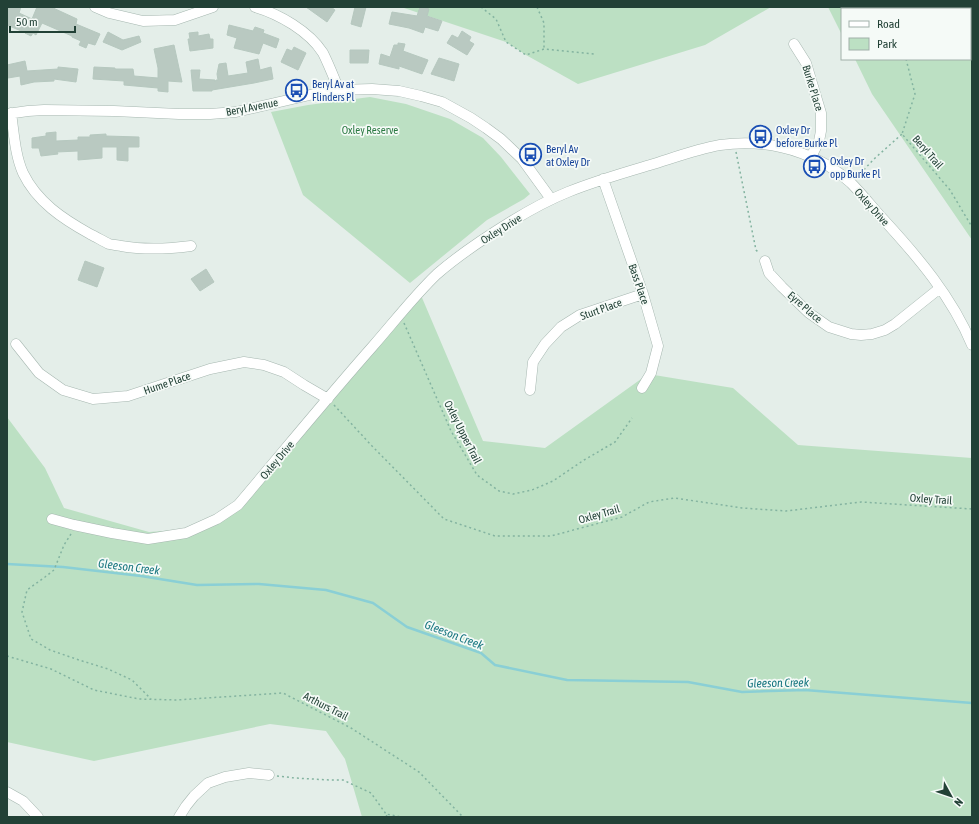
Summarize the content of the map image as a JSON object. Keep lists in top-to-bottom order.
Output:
{
  "streets": {
    "street": [
      "Burke Place",
      "Beryl Avenue",
      "Oxley Drive",
      "Bass Place",
      "Eyre Place",
      "Sturt Place",
      "Hume Place"
    ],
    "path": [
      "Beryl Trail",
      "Oxley Upper Trail",
      "Oxley Trail",
      "Arthurs Trail"
    ]
  },
  "crossings": [
    ["Burke Place", "Oxley Drive"],
    ["Beryl Avenue", "Oxley Drive"],
    ["Oxley Drive", "Bass Place"],
    ["Oxley Drive", "Eyre Place"],
    ["Oxley Drive", "Hume Place"],
    ["Oxley Drive", "Oxley Upper Trail"],
    ["Oxley Drive", "Oxley Trail"],
    ["Bass Place", "Sturt Place"],
    ["Hume Place", "Oxley Trail"]
  ],
  "water": ["Gleeson Creek"],
  "parks": ["Oxley Reserve"],
  "places": {
    "bus stop": [
      "Beryl Av at Flinders Pl",
      "Oxley Dr before Burke Pl",
      "Beryl Av at Oxley Dr",
      "Oxley Dr opp Burke Pl"
    ]
  },
  "legend": ["Road", "Park"],
  "scale_bar": "50 m",
  "north": "bottom right"
}
